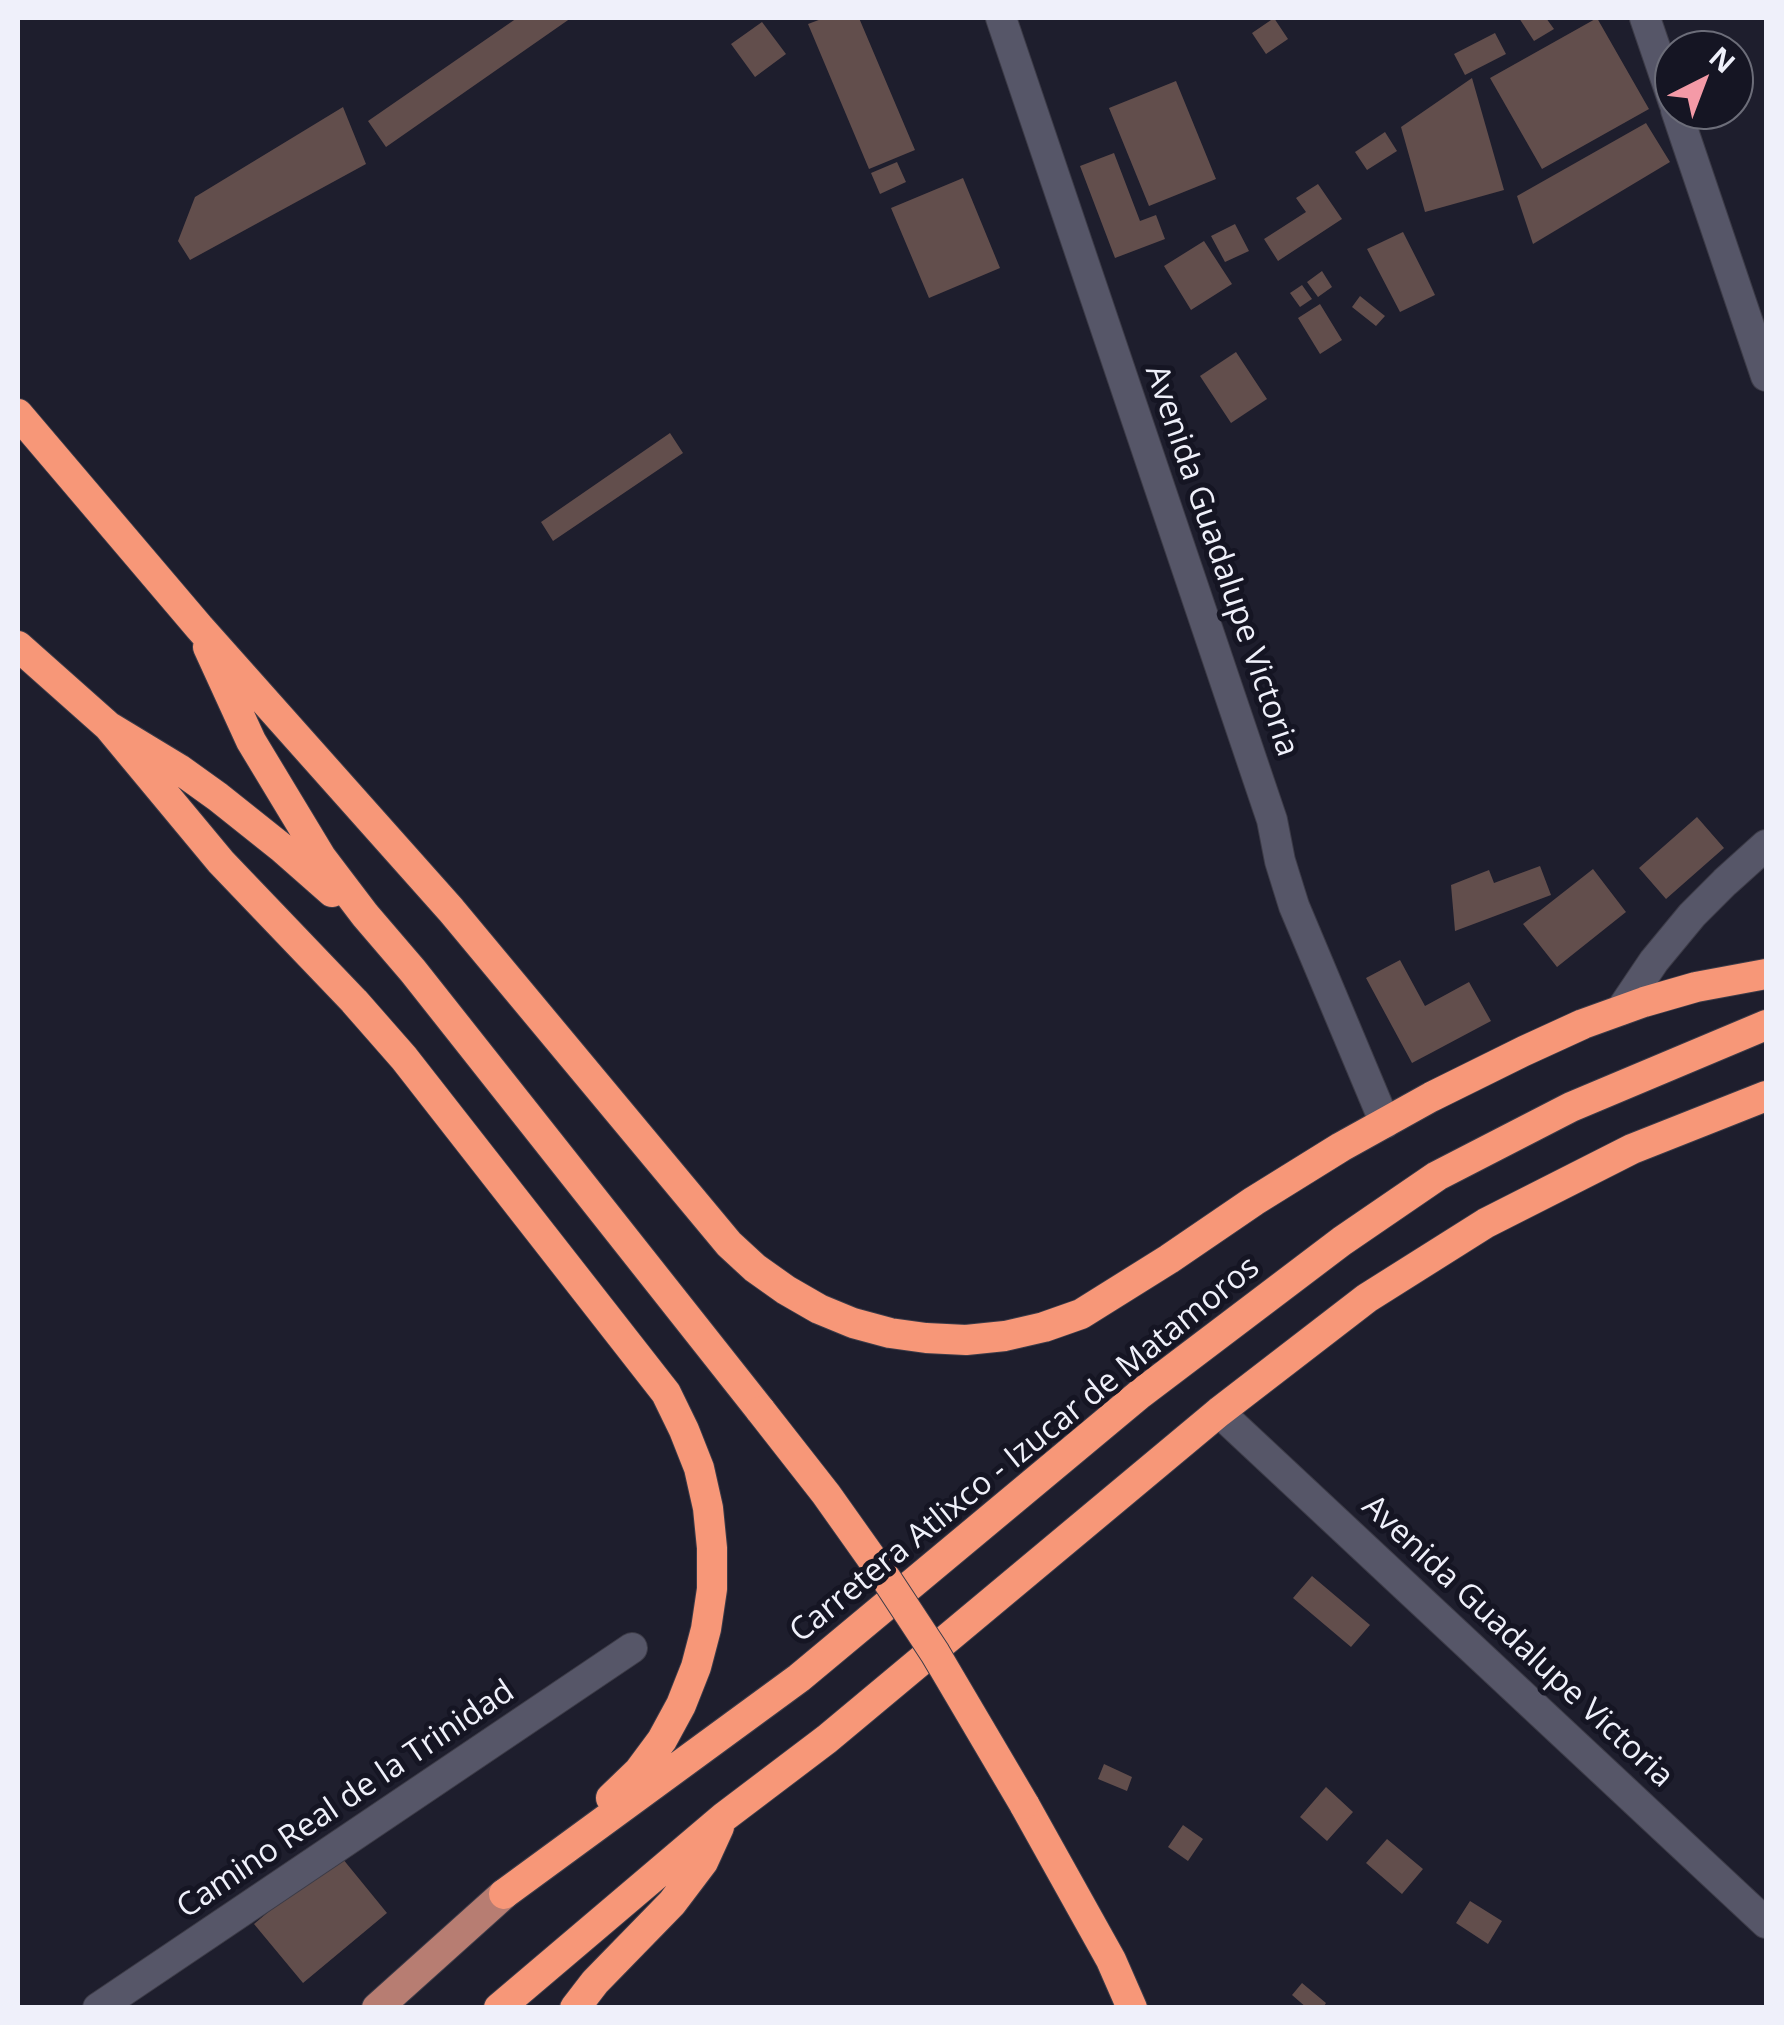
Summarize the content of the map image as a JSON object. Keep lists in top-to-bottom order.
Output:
{
  "streets": {
    "highway": ["Carretera Atlixco - Izucar de Matamoros"],
    "street": ["Avenida Guadalupe Victoria", "Camino Real de la Trinidad"]
  },
  "north": "top right"
}
